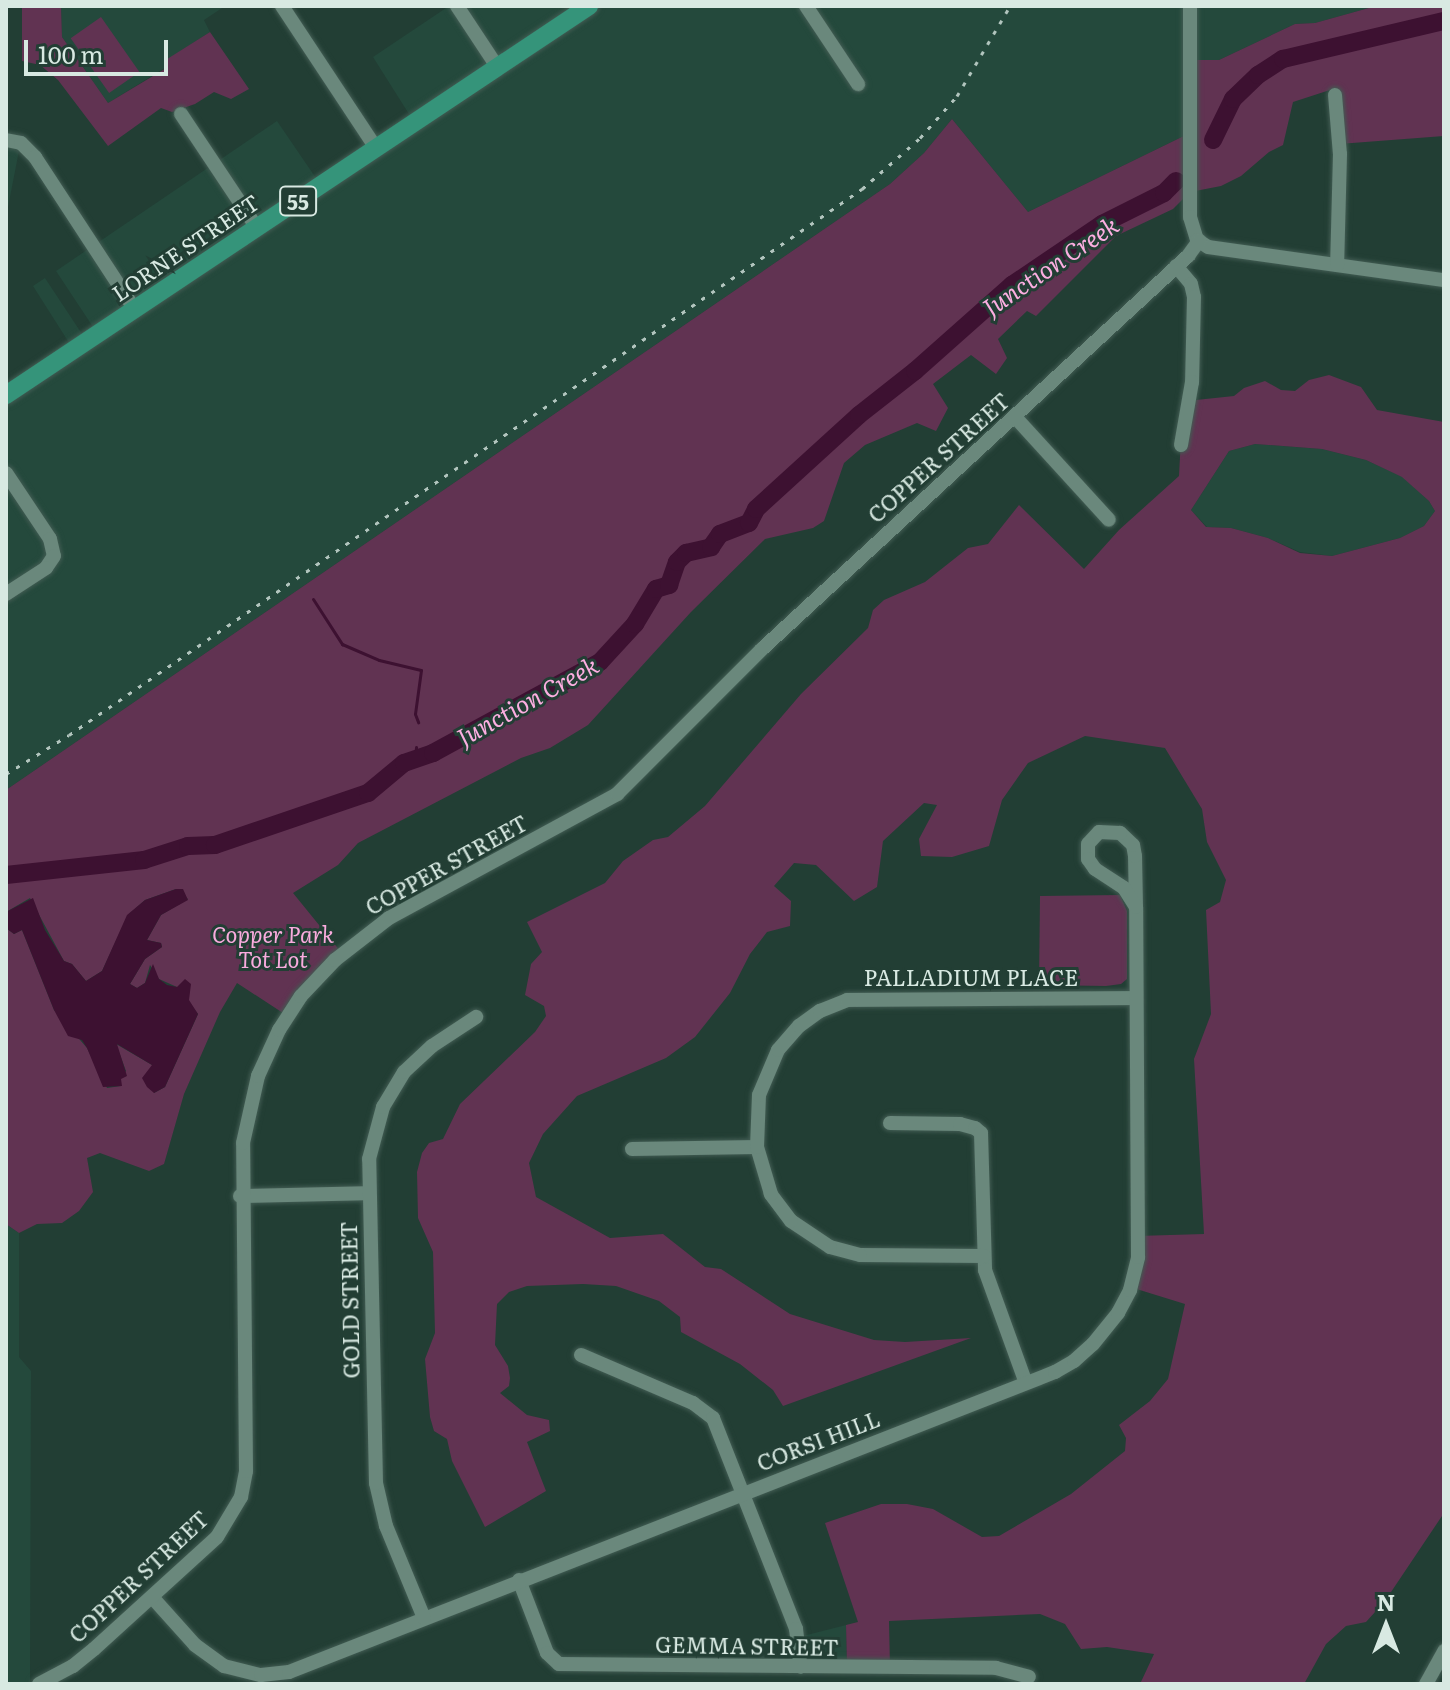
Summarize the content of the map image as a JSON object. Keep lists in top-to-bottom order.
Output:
{
  "streets": {
    "main road": ["55", "LORNE STREET"],
    "street": [
      "COPPER STREET",
      "PALLADIUM PLACE",
      "GOLD STREET",
      "CORSI HILL",
      "GEMMA STREET"
    ]
  },
  "crossings": [
    ["COPPER STREET", "CORSI HILL"],
    ["PALLADIUM PLACE", "CORSI HILL"],
    ["GOLD STREET", "CORSI HILL"],
    ["CORSI HILL", "GEMMA STREET"]
  ],
  "water": ["Junction Creek"],
  "parks": ["Copper Park Tot Lot"],
  "scale_bar": "100 m",
  "north": "top"
}
